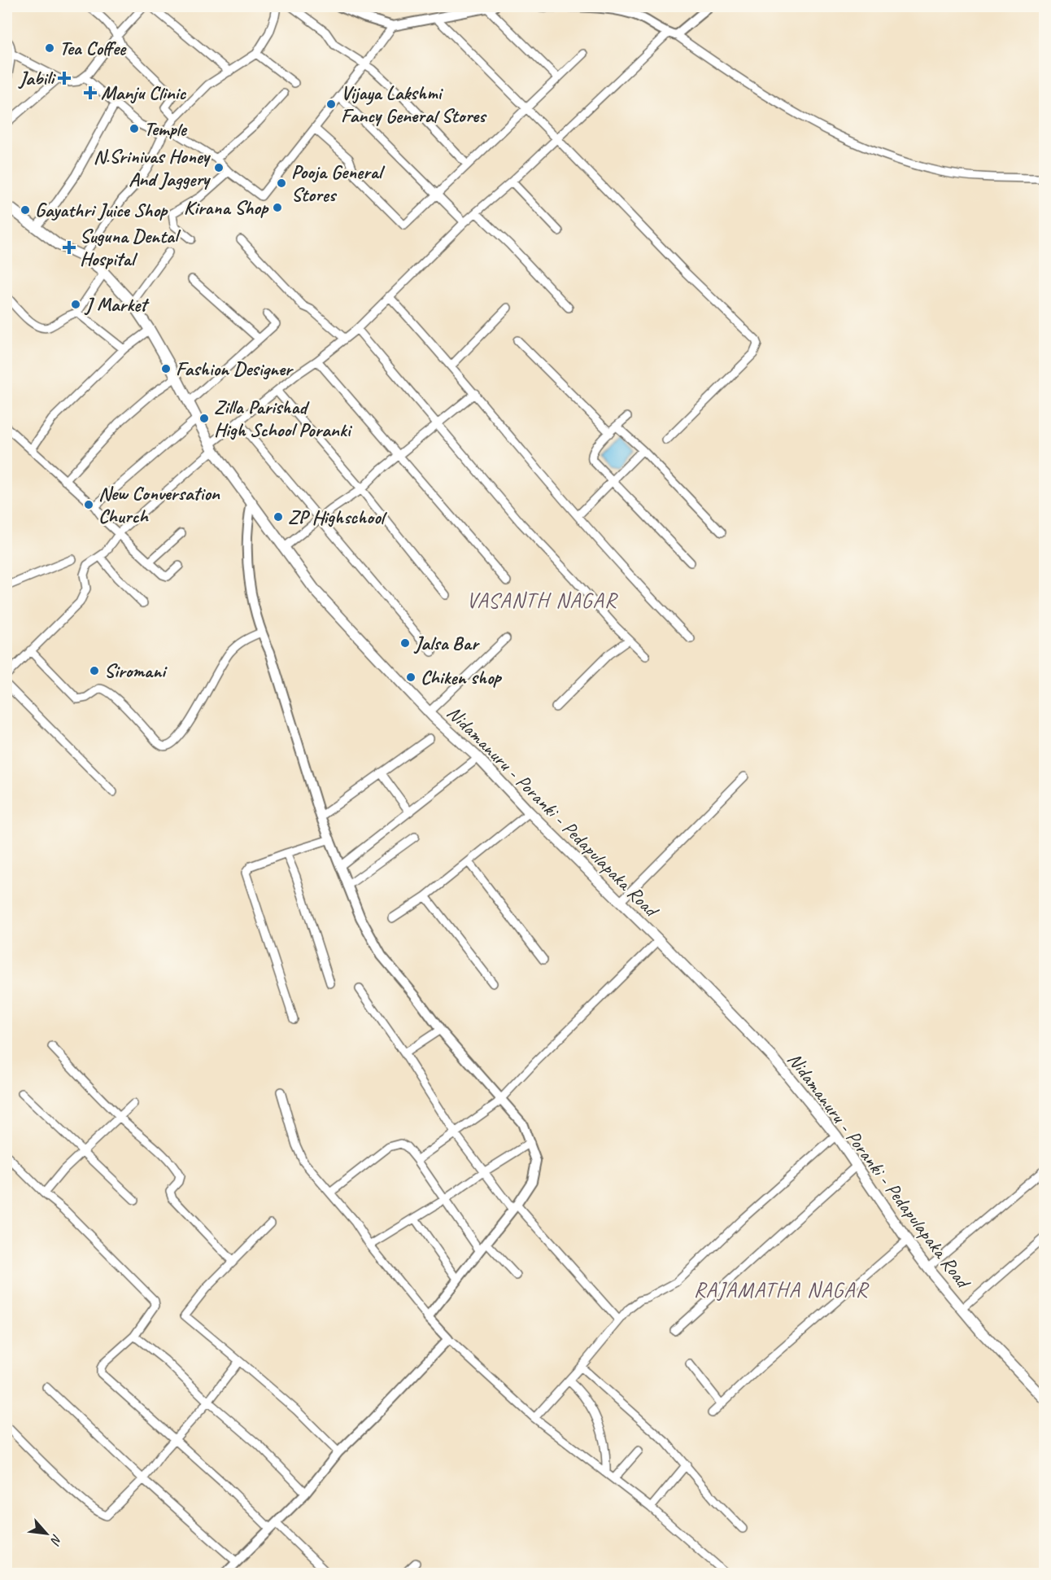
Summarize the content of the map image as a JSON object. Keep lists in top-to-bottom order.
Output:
{
  "streets": {
    "main road": ["Nidamanuru - Poranki - Pedapulapaka Road"]
  },
  "districts": ["VASANTH NAGAR", "RAJAMATHA NAGAR"],
  "places": {
    "other": [
      "Tea Coffee",
      "Vijaya Lakshmi Fancy General Stores",
      "Temple",
      "N.Srinivas Honey And Jaggery",
      "Pooja General Stores",
      "Kirana Shop",
      "Gayathri Juice Shop",
      "J Market",
      "Fashion Designer",
      "Zilla Parishad High School Poranki",
      "New Conversation Church",
      "ZP Highschool",
      "Jalsa Bar",
      "Siromani",
      "Chiken shop"
    ],
    "health": ["Jabili", "Manju Clinic", "Suguna Dental Hospital"]
  },
  "north": "bottom right"
}
